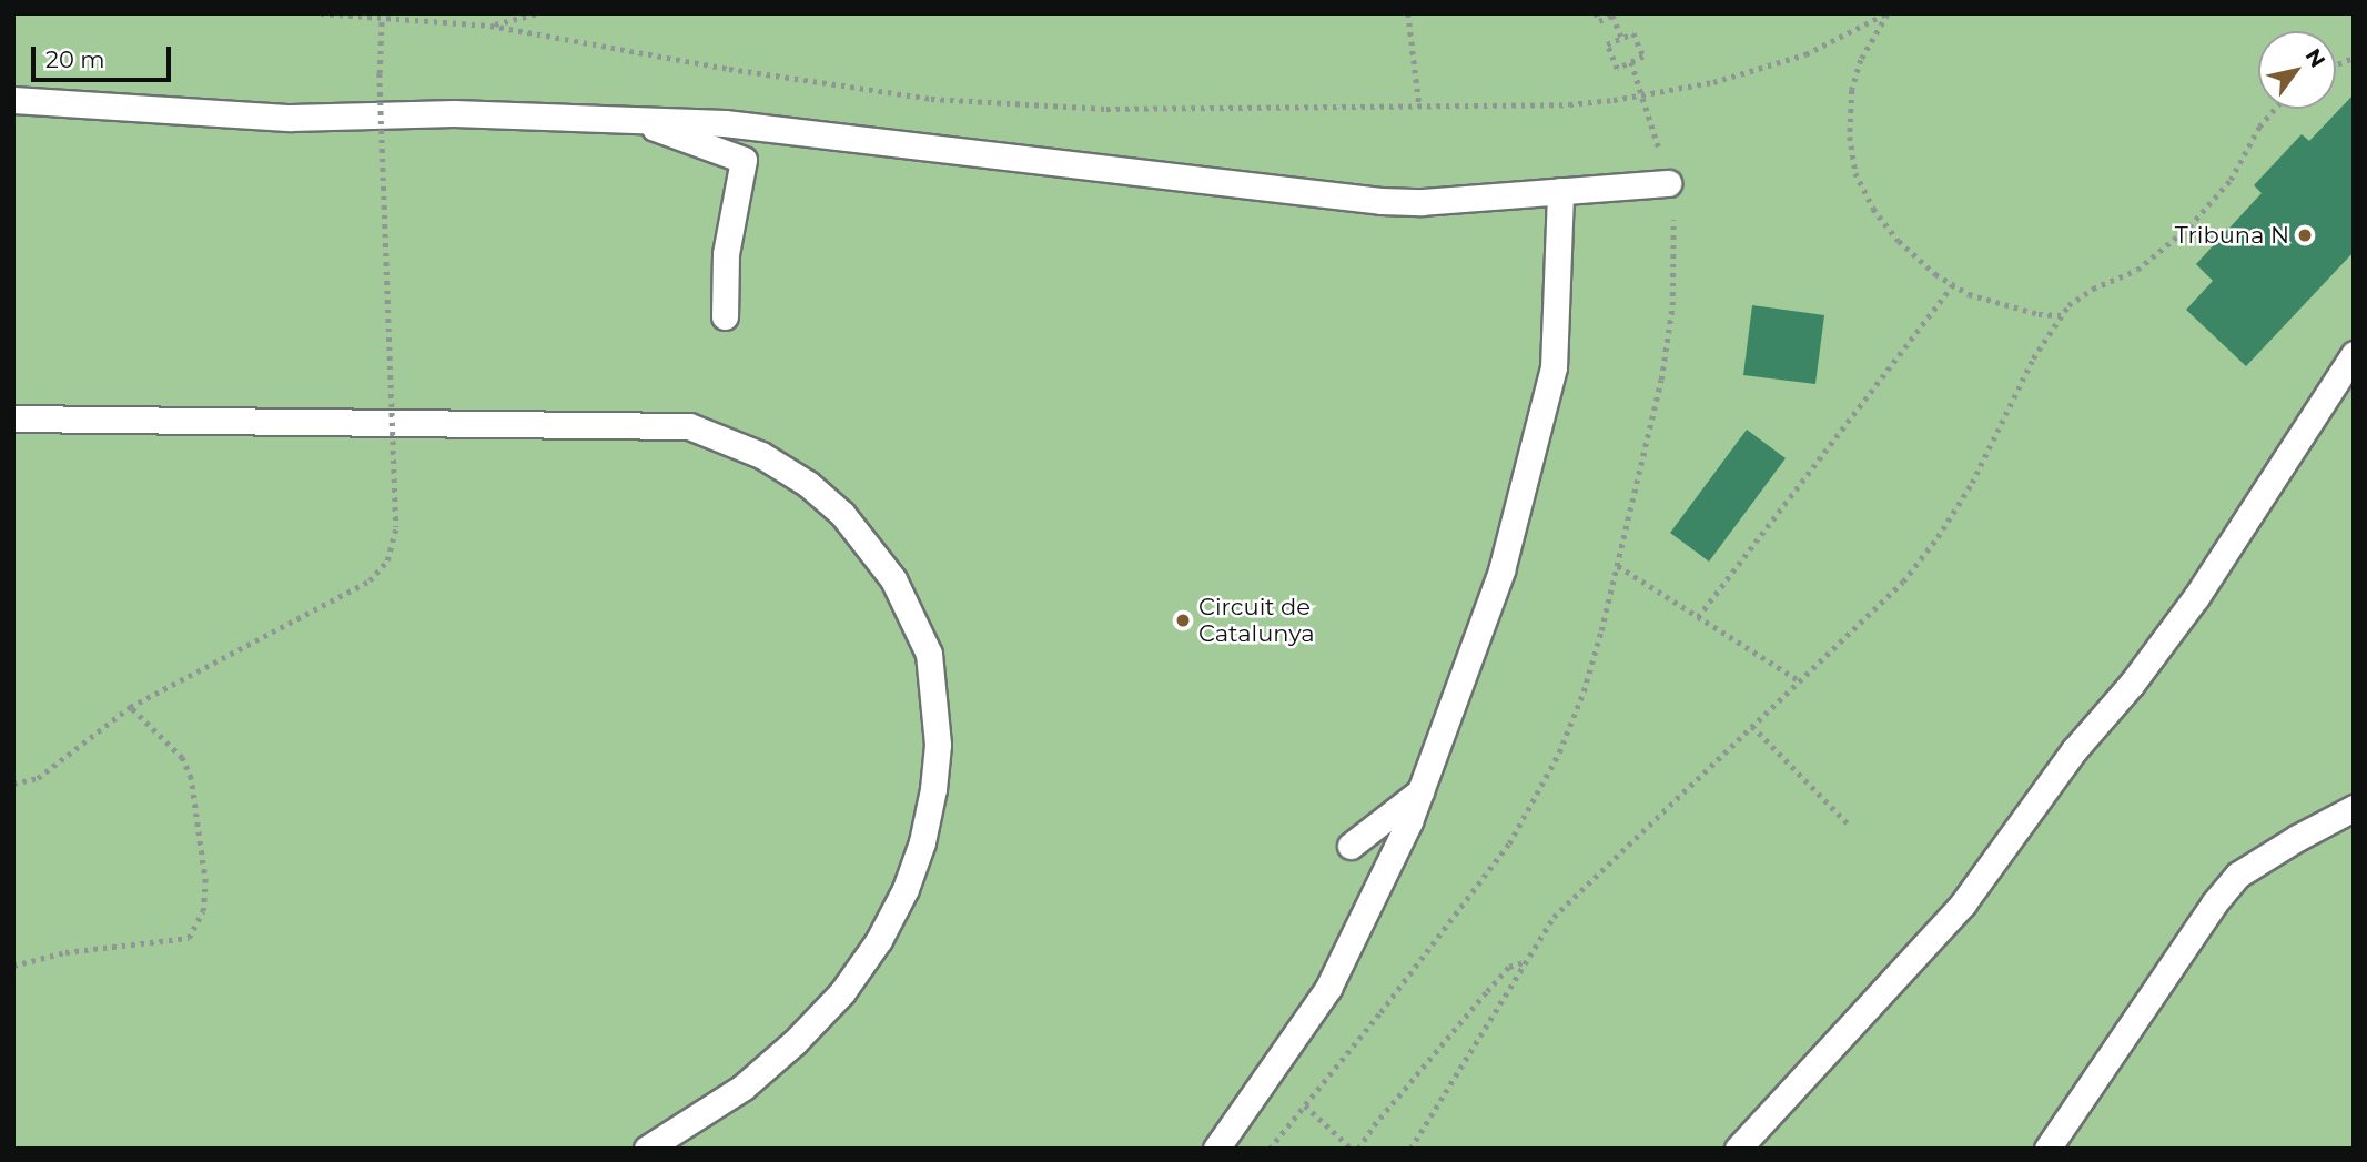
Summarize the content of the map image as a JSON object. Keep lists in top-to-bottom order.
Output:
{
  "places": ["Tribuna N", "Circuit de Catalunya"],
  "scale_bar": "20 m",
  "north": "top right"
}
